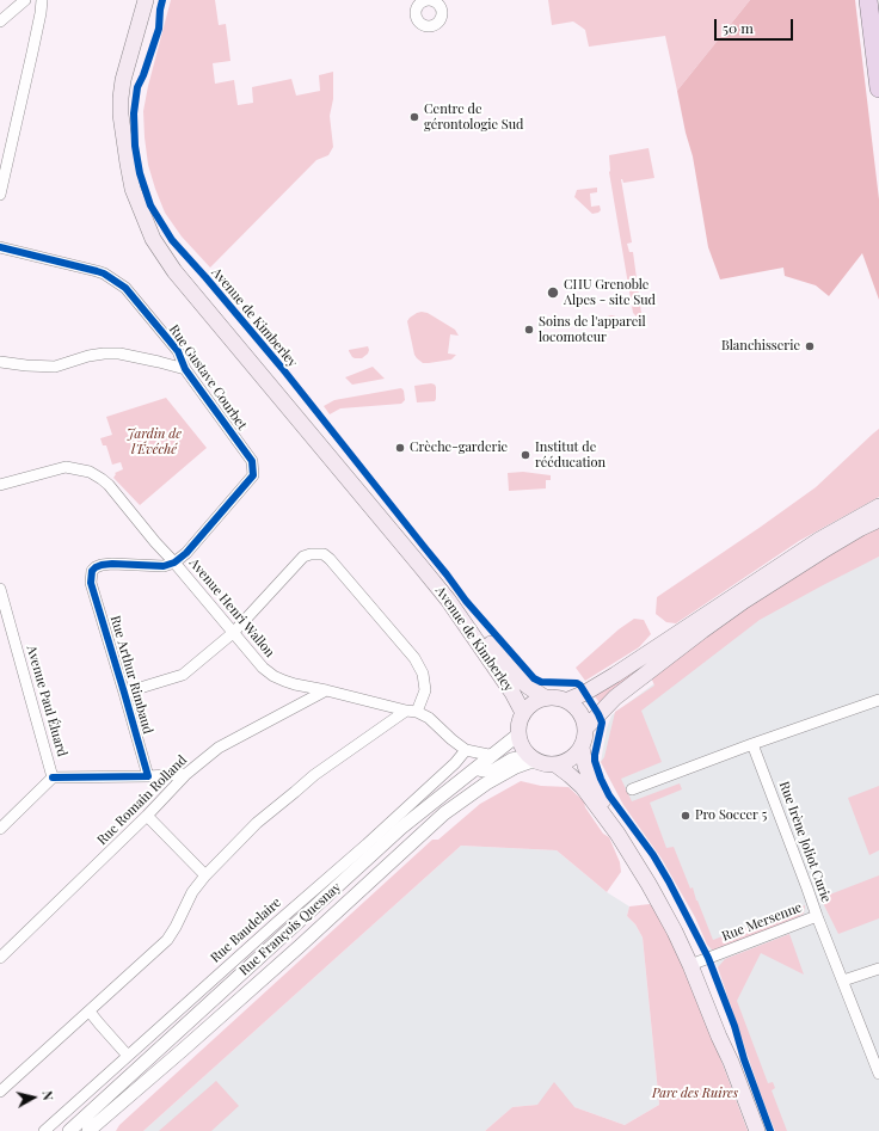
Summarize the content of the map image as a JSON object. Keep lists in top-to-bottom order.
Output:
{
  "streets": {
    "main road": ["Avenue de Kimberley", "Rue François Quesnay"],
    "street": [
      "Rue Gustave Courbet",
      "Avenue Henri Wallon",
      "Rue Arthur Rimbaud",
      "Avenue Paul Éluard",
      "Rue Romain Rolland",
      "Rue Irène Joliot Curie",
      "Rue Mersenne",
      "Rue Baudelaire"
    ]
  },
  "crossings": [
    ["Avenue de Kimberley", "Rue François Quesnay"],
    ["Rue Gustave Courbet", "Avenue Henri Wallon"],
    ["Rue Gustave Courbet", "Rue Arthur Rimbaud"],
    ["Avenue Henri Wallon", "Rue Arthur Rimbaud"],
    ["Avenue Henri Wallon", "Rue Romain Rolland"],
    ["Rue Irène Joliot Curie", "Rue Mersenne"],
    ["Rue François Quesnay", "Rue Baudelaire"]
  ],
  "parks": ["Jardin de l'Évéché", "Parc des Ruires"],
  "places": [
    "Centre de gérontologie Sud",
    "CHU Grenoble Alpes - site Sud",
    "Soins de l'appareil locomoteur",
    "Blanchisserie",
    "Crèche-garderie",
    "Institut de rééducation",
    "Pro Soccer 5"
  ],
  "scale_bar": "50 m",
  "north": "right"
}
